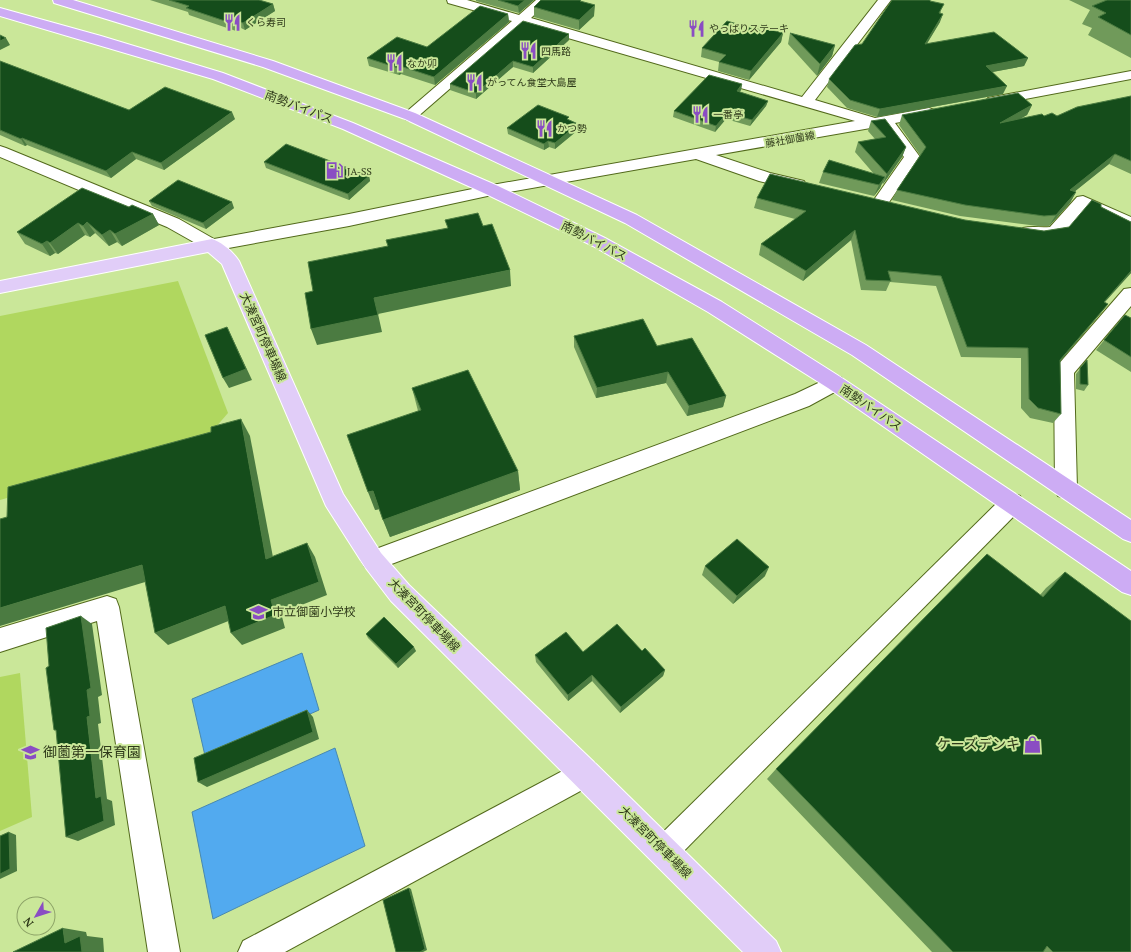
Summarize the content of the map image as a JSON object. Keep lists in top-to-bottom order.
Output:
{
  "streets": {
    "highway": ["南勢バイパス"],
    "main road": ["大湊宮町停車場線"],
    "street": ["藤社御薗線"]
  },
  "crossings": [
    ["南勢バイパス", "藤社御薗線"],
    ["藤社御薗線", "大湊宮町停車場線"]
  ],
  "places": {
    "restaurant": [
      "くら寿司",
      "やっぱりステーキ",
      "四馬路",
      "なか卯",
      "がってん食堂大島屋",
      "一番亭",
      "かつ勢"
    ],
    "fuel station": ["JA-SS"],
    "school or university": ["市立御薗小学校", "御薗第一保育園"],
    "shop": ["ケーズデンキ"]
  },
  "north": "bottom left"
}
